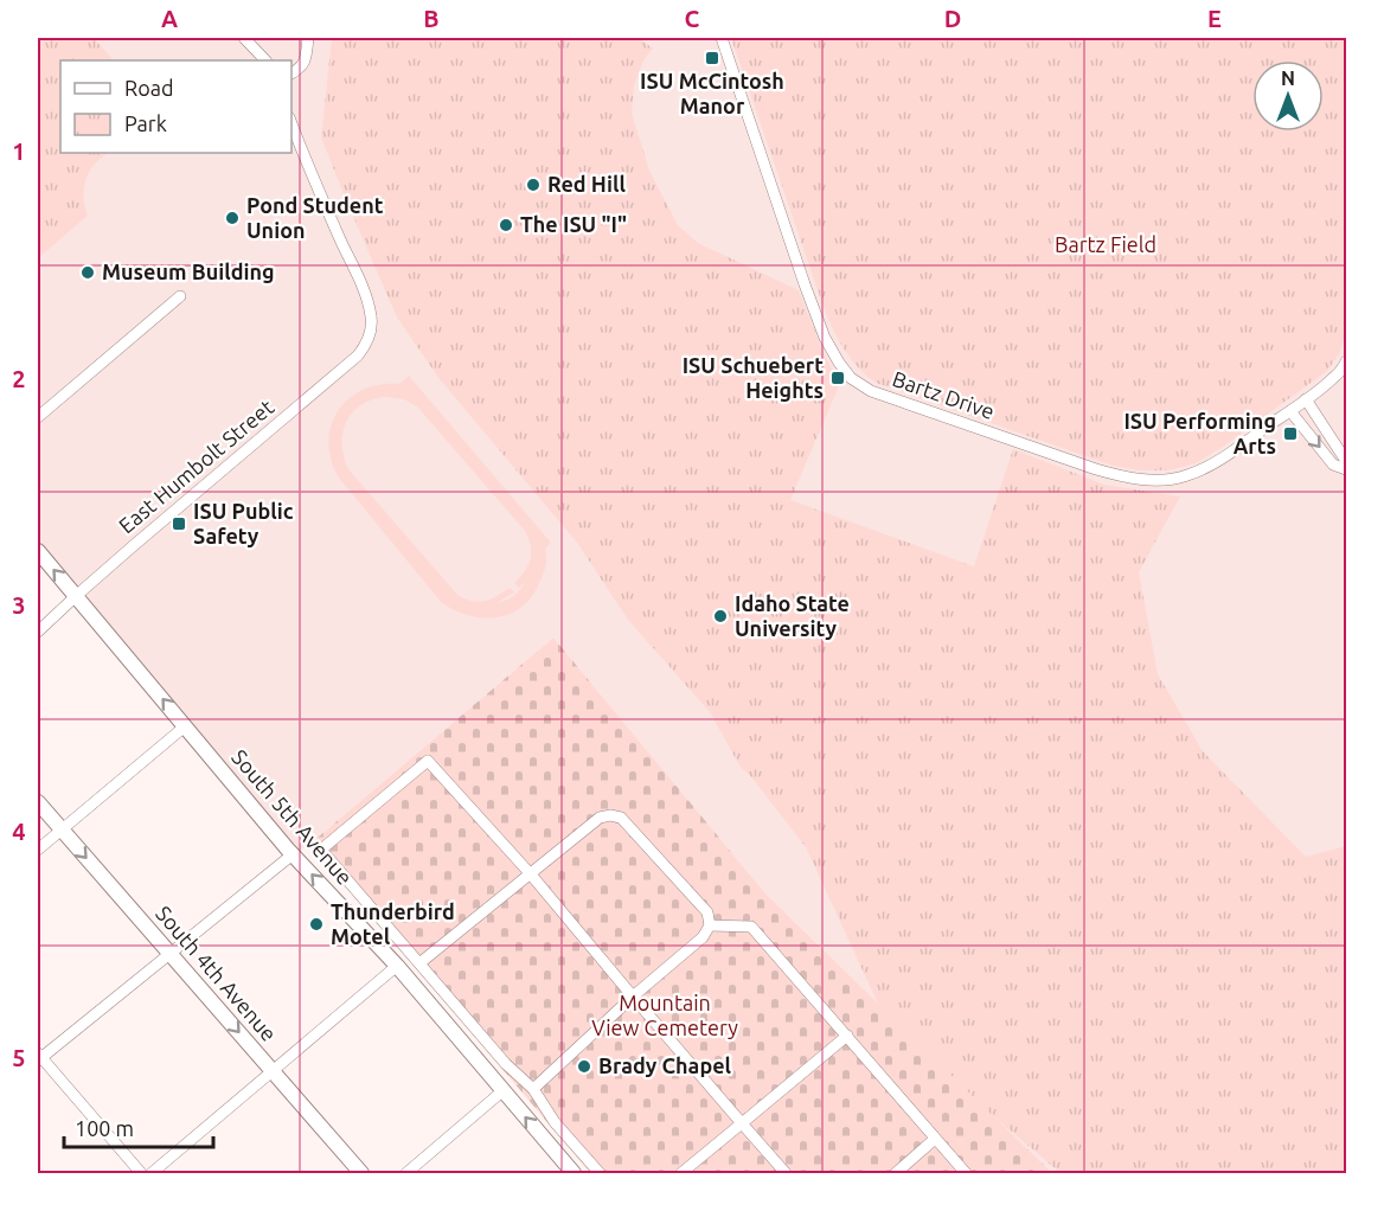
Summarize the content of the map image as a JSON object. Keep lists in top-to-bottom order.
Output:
{
  "streets": {
    "main road": ["South 5th Avenue", "South 4th Avenue"],
    "street": ["Bartz Drive", "East Humbolt Street"]
  },
  "crossings": [
    ["East Humbolt Street", "South 5th Avenue"]
  ],
  "one_way": ["South 5th Avenue", "South 4th Avenue"],
  "parks": ["Bartz Field", "Mountain View Cemetery"],
  "places": {
    "transit": [
      "ISU McCintosh Manor",
      "ISU Schuebert Heights",
      "ISU Performing Arts",
      "ISU Public Safety"
    ],
    "other": [
      "Red Hill",
      "Pond Student Union",
      "The ISU \"I\"",
      "Museum Building",
      "Idaho State University",
      "Thunderbird Motel",
      "Brady Chapel"
    ]
  },
  "legend": ["Road", "Park"],
  "scale_bar": "100 m",
  "north": "top",
  "grid": {
    "columns": [
      "A",
      "B",
      "C",
      "D",
      "E"
    ],
    "rows": [
      "1",
      "2",
      "3",
      "4",
      "5"
    ]
  }
}
